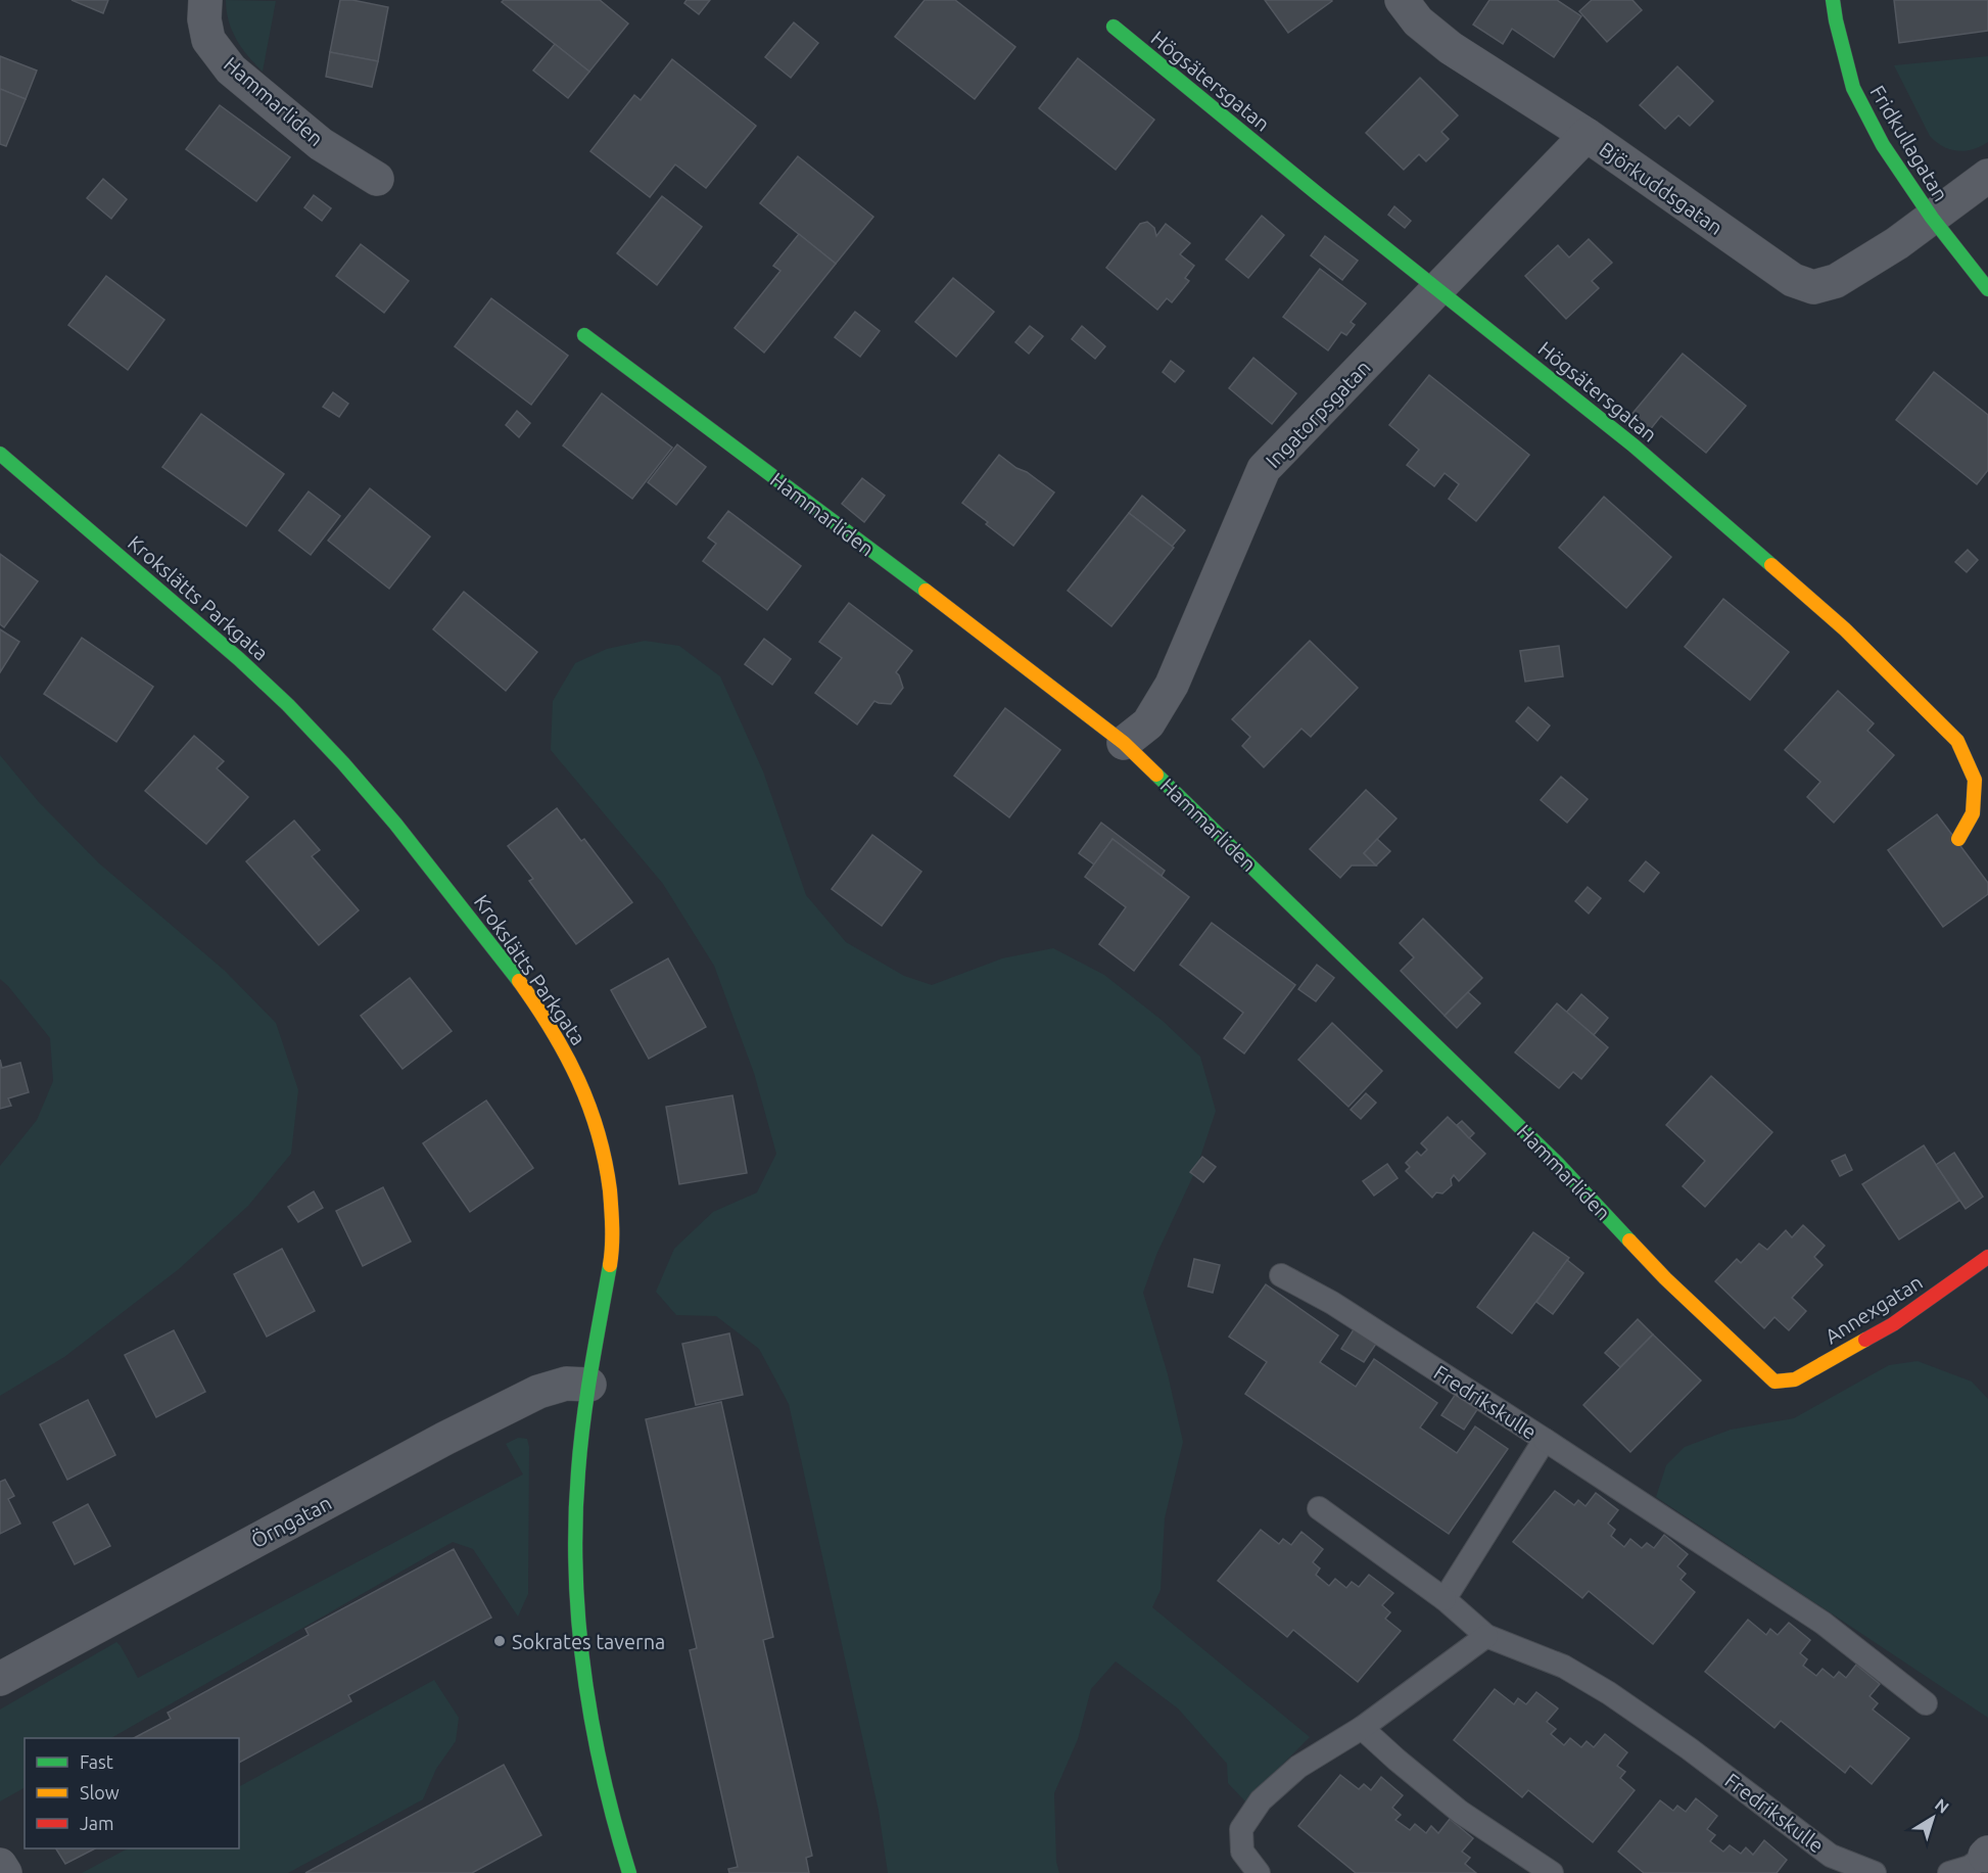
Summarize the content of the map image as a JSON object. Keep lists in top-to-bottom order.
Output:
{
  "streets": {
    "street": [
      "Högsätersgatan",
      "Hammarliden",
      "Fridkullagatan",
      "Björkuddsgatan",
      "Ingatorpsgatan",
      "Krokslätts Parkgata",
      "Annexgatan",
      "Örngatan"
    ],
    "lane": ["Fredrikskulle"]
  },
  "crossings": [
    ["Högsätersgatan", "Ingatorpsgatan"],
    ["Hammarliden", "Ingatorpsgatan"],
    ["Hammarliden", "Annexgatan"],
    ["Fridkullagatan", "Björkuddsgatan"],
    ["Björkuddsgatan", "Ingatorpsgatan"],
    ["Krokslätts Parkgata", "Örngatan"]
  ],
  "places": ["Sokrates taverna"],
  "legend": ["Fast", "Slow", "Jam"],
  "north": "top right"
}
